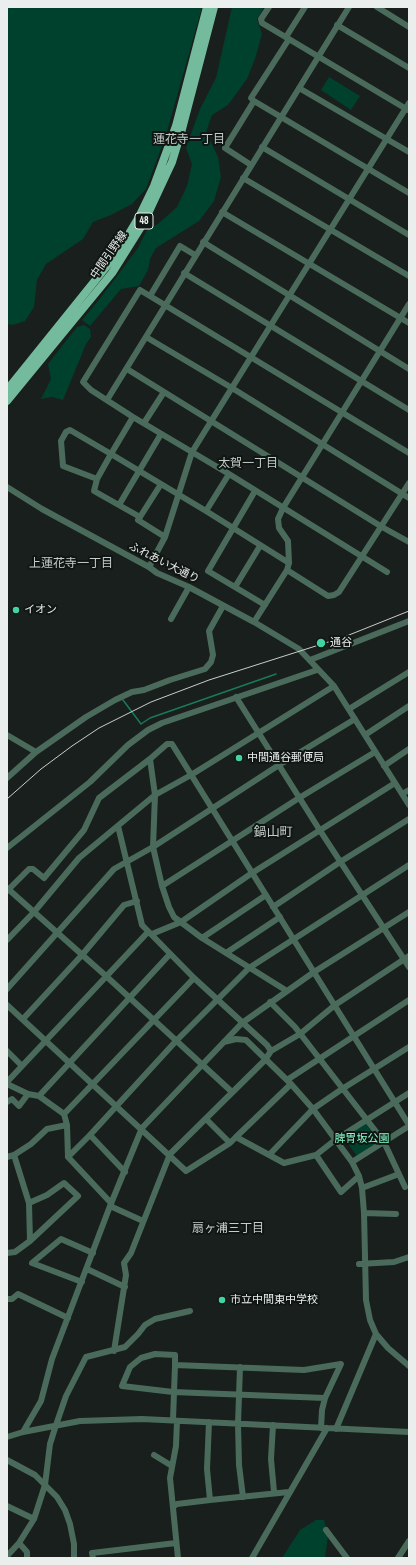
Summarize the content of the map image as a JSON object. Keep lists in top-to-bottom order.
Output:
{
  "streets": {
    "main road": ["48", "中間引野線"],
    "street": ["ふれあい大通り"]
  },
  "districts": [
    "蓮花寺一丁目",
    "太賀一丁目",
    "上蓮花寺一丁目",
    "鍋山町",
    "扇ヶ浦三丁目"
  ],
  "parks": ["脾胃坂公園"],
  "places": [
    "イオン",
    "通谷",
    "中間通谷郵便局",
    "市立中間東中学校"
  ]
}
